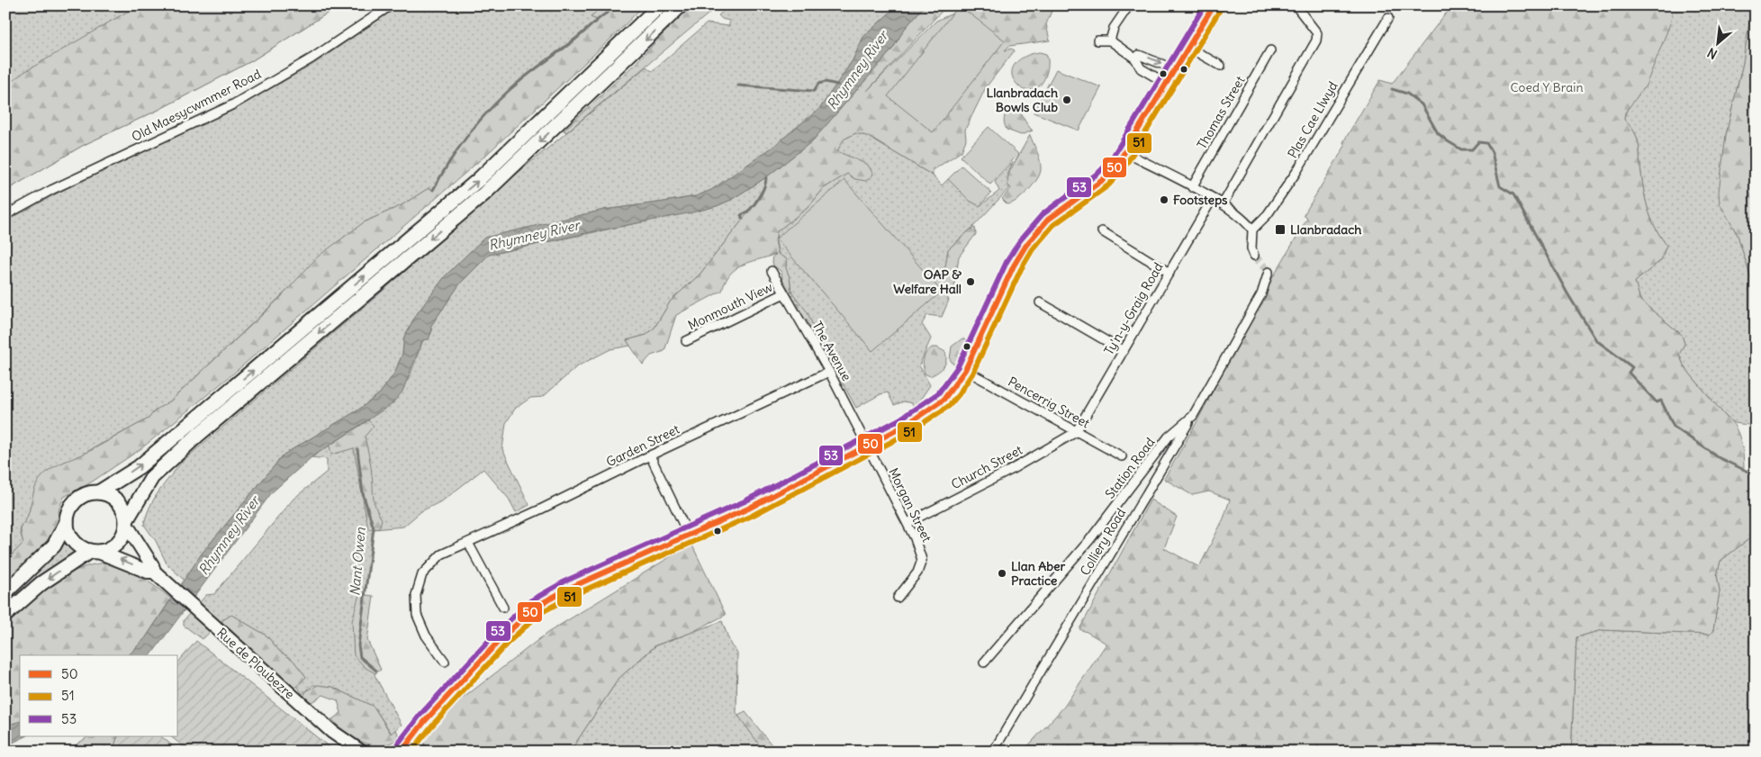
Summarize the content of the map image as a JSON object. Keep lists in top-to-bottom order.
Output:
{
  "streets": {
    "street": [
      "Old Maesycwmmer Road",
      "Thomas Street",
      "Plas Cae Llwyd",
      "Monmouth View",
      "Ty'n-y-Graig Road",
      "The Avenue",
      "Pencerrig Street",
      "Garden Street",
      "Church Street",
      "Station Road",
      "Morgan Street",
      "Colliery Road",
      "Rue de Ploubezre"
    ]
  },
  "crossings": [
    ["Monmouth View", "The Avenue"],
    ["Ty'n-y-Graig Road", "Pencerrig Street"],
    ["Ty'n-y-Graig Road", "Church Street"],
    ["The Avenue", "Garden Street"],
    ["The Avenue", "Morgan Street"],
    ["Pencerrig Street", "Church Street"],
    ["Church Street", "Morgan Street"],
    ["Station Road", "Colliery Road"]
  ],
  "water": ["Rhymney River", "Nant Owen"],
  "parks": ["Coed Y Brain"],
  "places": {
    "other": [
      "Llanbradach Bowls Club",
      "Footsteps",
      "OAP & Welfare Hall",
      "Llan Aber Practice"
    ],
    "transit": ["Llanbradach"]
  },
  "lines": ["transit line 50", "transit line 53", "transit line 51"],
  "legend": ["50", "51", "53"],
  "north": "bottom left"
}
